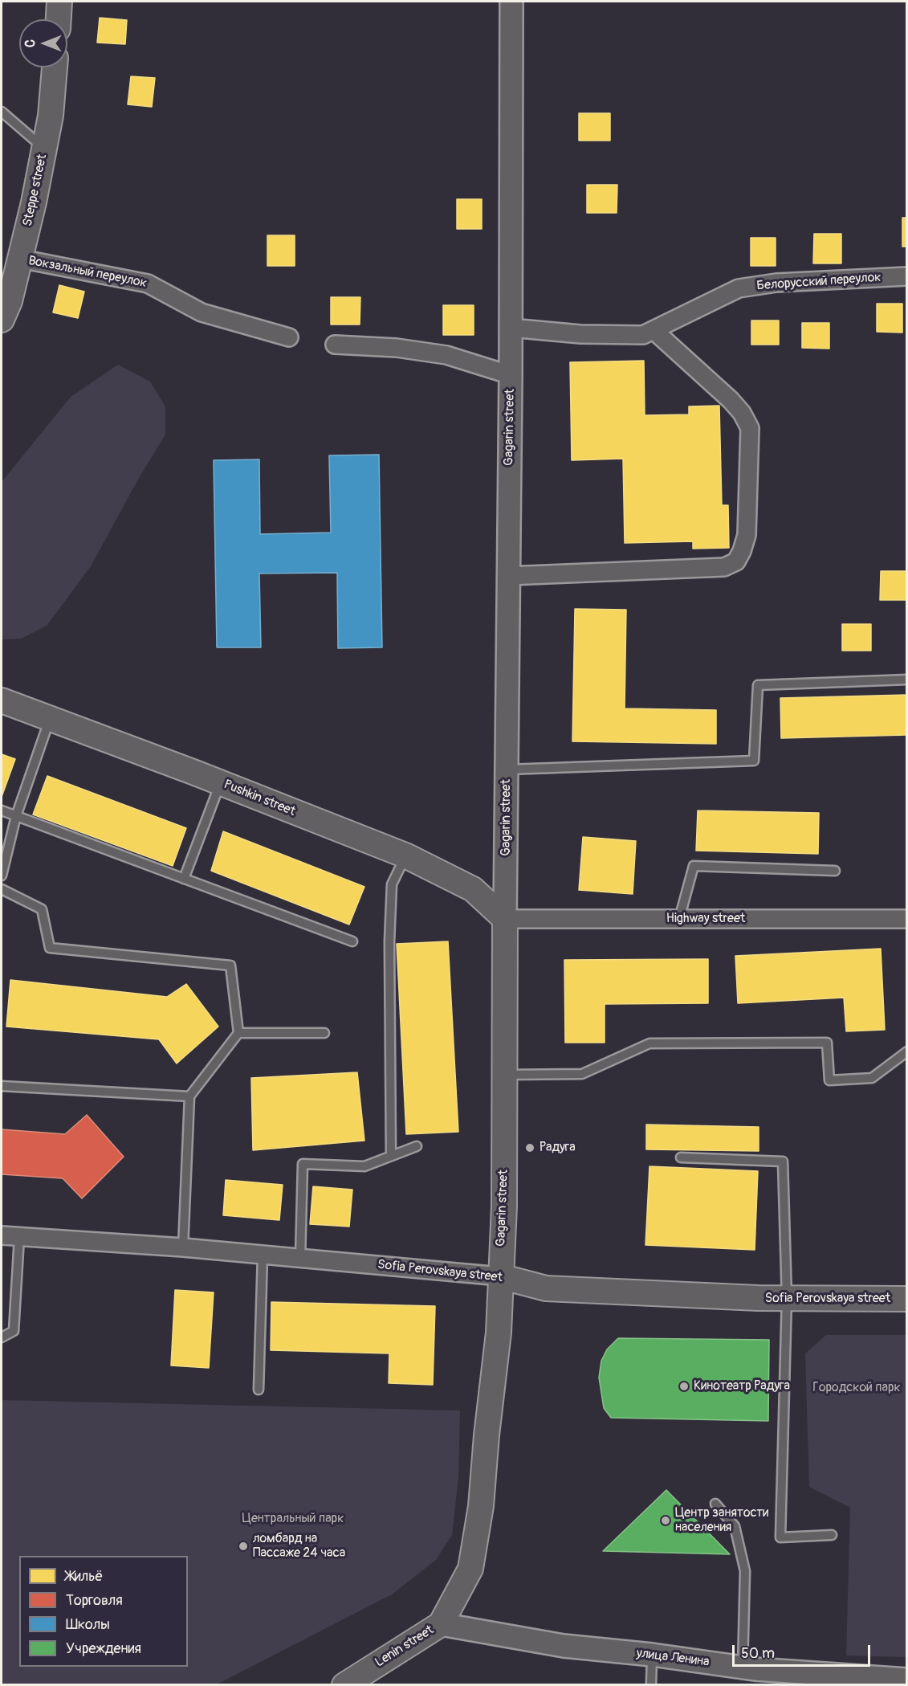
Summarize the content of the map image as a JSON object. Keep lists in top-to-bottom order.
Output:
{
  "streets": {
    "main road": [
      "Steppe street",
      "Gagarin street",
      "Pushkin street",
      "Sofia Perovskaya street",
      "Lenin street"
    ],
    "street": [
      "Вокзальный переулок",
      "Белорусский переулок",
      "Highway street",
      "улица Ленина"
    ]
  },
  "crossings": [
    ["Steppe street", "Вокзальный переулок"],
    ["Белорусский переулок", "Gagarin street"],
    ["Gagarin street", "Pushkin street"],
    ["Gagarin street", "Highway street"],
    ["Gagarin street", "Sofia Perovskaya street"],
    ["Gagarin street", "Lenin street"],
    ["Gagarin street", "улица Ленина"],
    ["Pushkin street", "Highway street"],
    ["Lenin street", "улица Ленина"]
  ],
  "parks": ["Городской парк", "Центральный парк"],
  "places": [
    "Радуга",
    "Кинотеатр Радуга",
    "Центр занятости населения",
    "ломбард на Пассаже 24 часа"
  ],
  "legend": [
    "Жильё",
    "Торговля",
    "Школы",
    "Учреждения"
  ],
  "scale_bar": "50 m",
  "north": "left"
}
